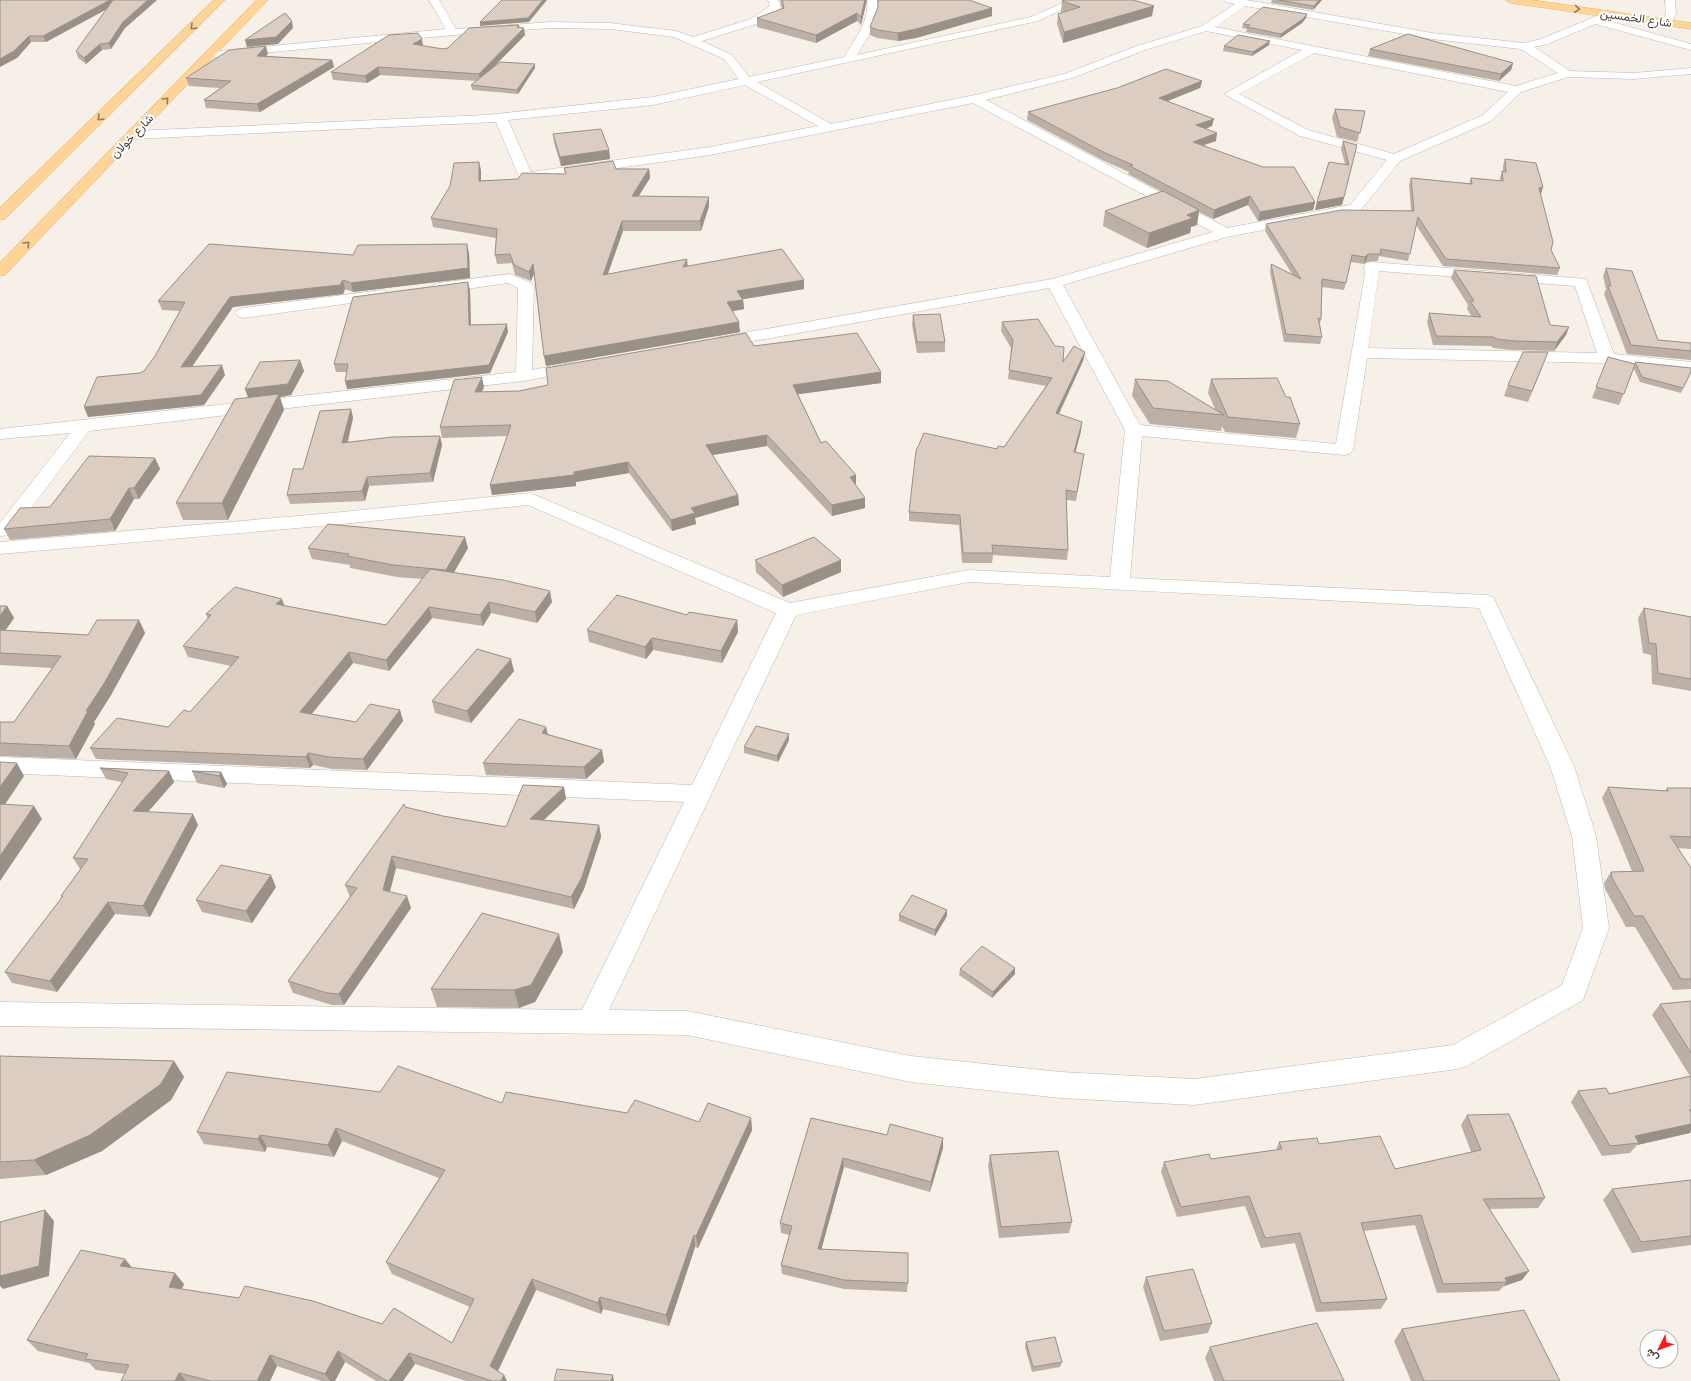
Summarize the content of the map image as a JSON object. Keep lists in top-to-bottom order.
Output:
{
  "streets": {
    "main road": ["شارع الخمسين", "شارع خولان"]
  },
  "north": "bottom left"
}
